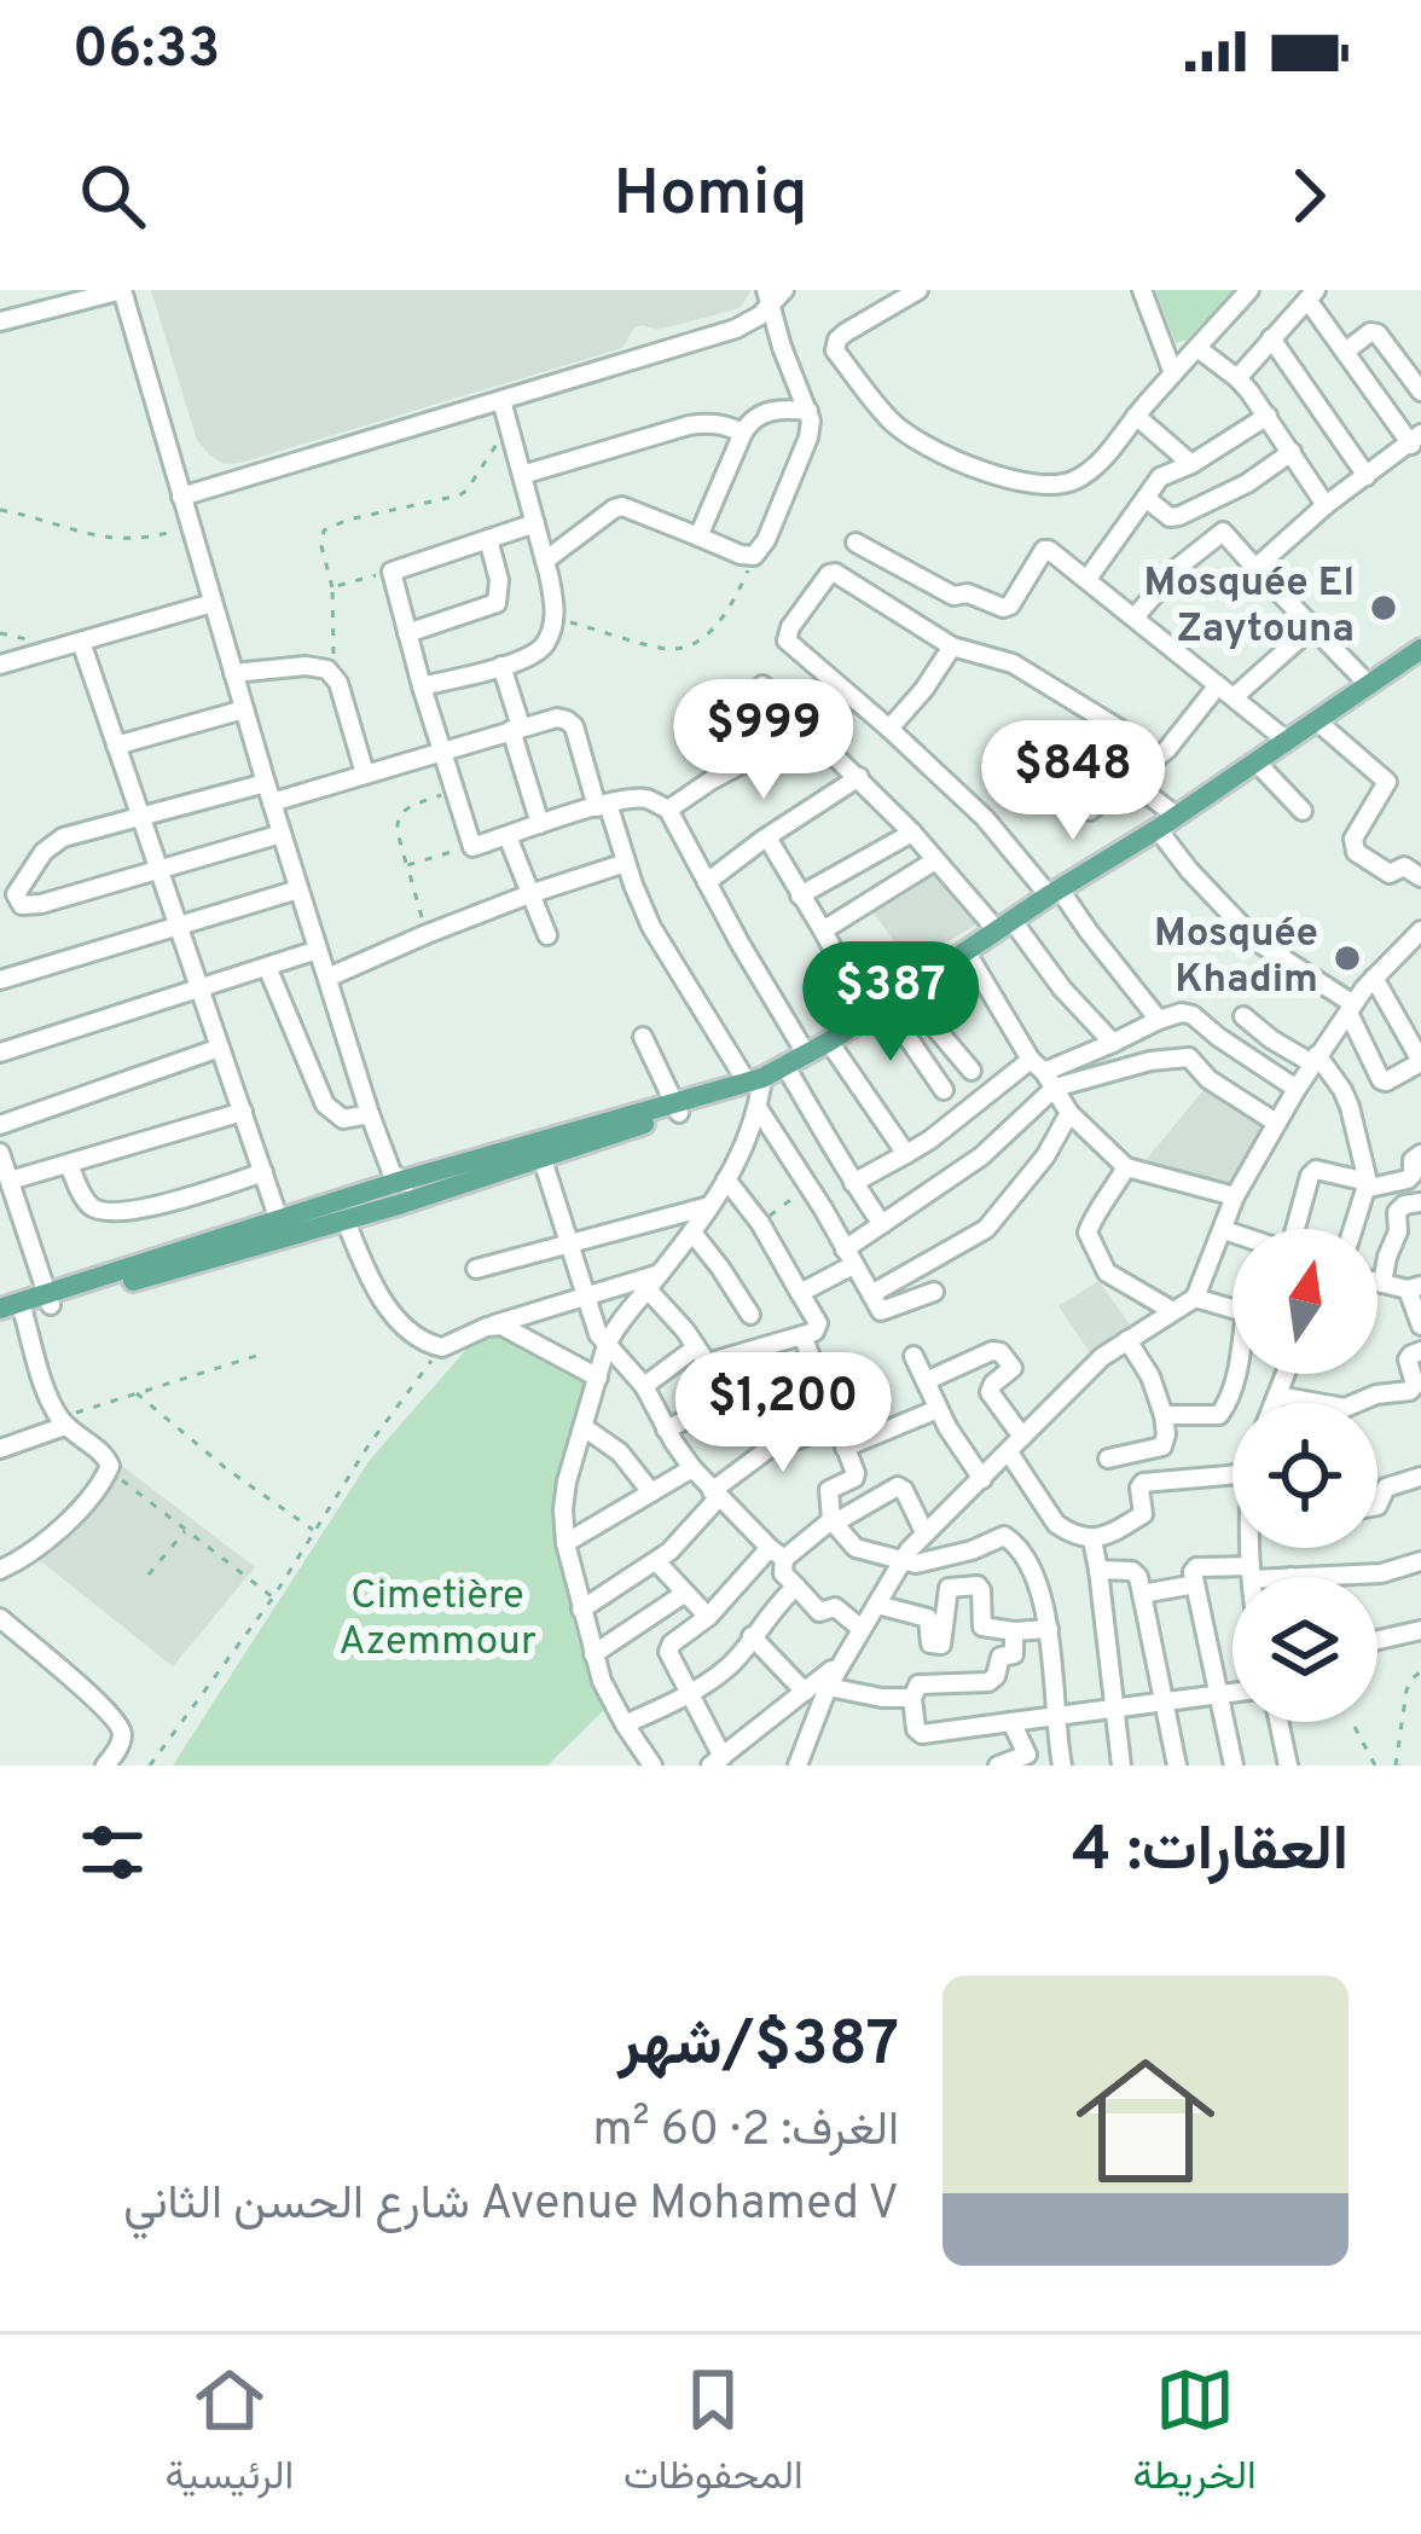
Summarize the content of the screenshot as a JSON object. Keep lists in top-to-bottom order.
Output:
{
  "parks": ["Cimetière Azemmour"],
  "places": ["Mosquée El Zaytouna", "Mosquée Khadim"],
  "north": "top",
  "page": {
    "status": "06:33",
    "header": "Homiq",
    "price": [
      "$999",
      "$848",
      "$387",
      "$1,200"
    ],
    "heading": "العقارات: 4",
    "list": [
      {
        "name": "$387/شهر",
        "note": "الغرف: 2 · 60 m² · Avenue Mohamed V شارع الحسن الثاني"
      }
    ],
    "tabs": ["الخريطة", "المحفوظات", "الرئيسية"]
  }
}
